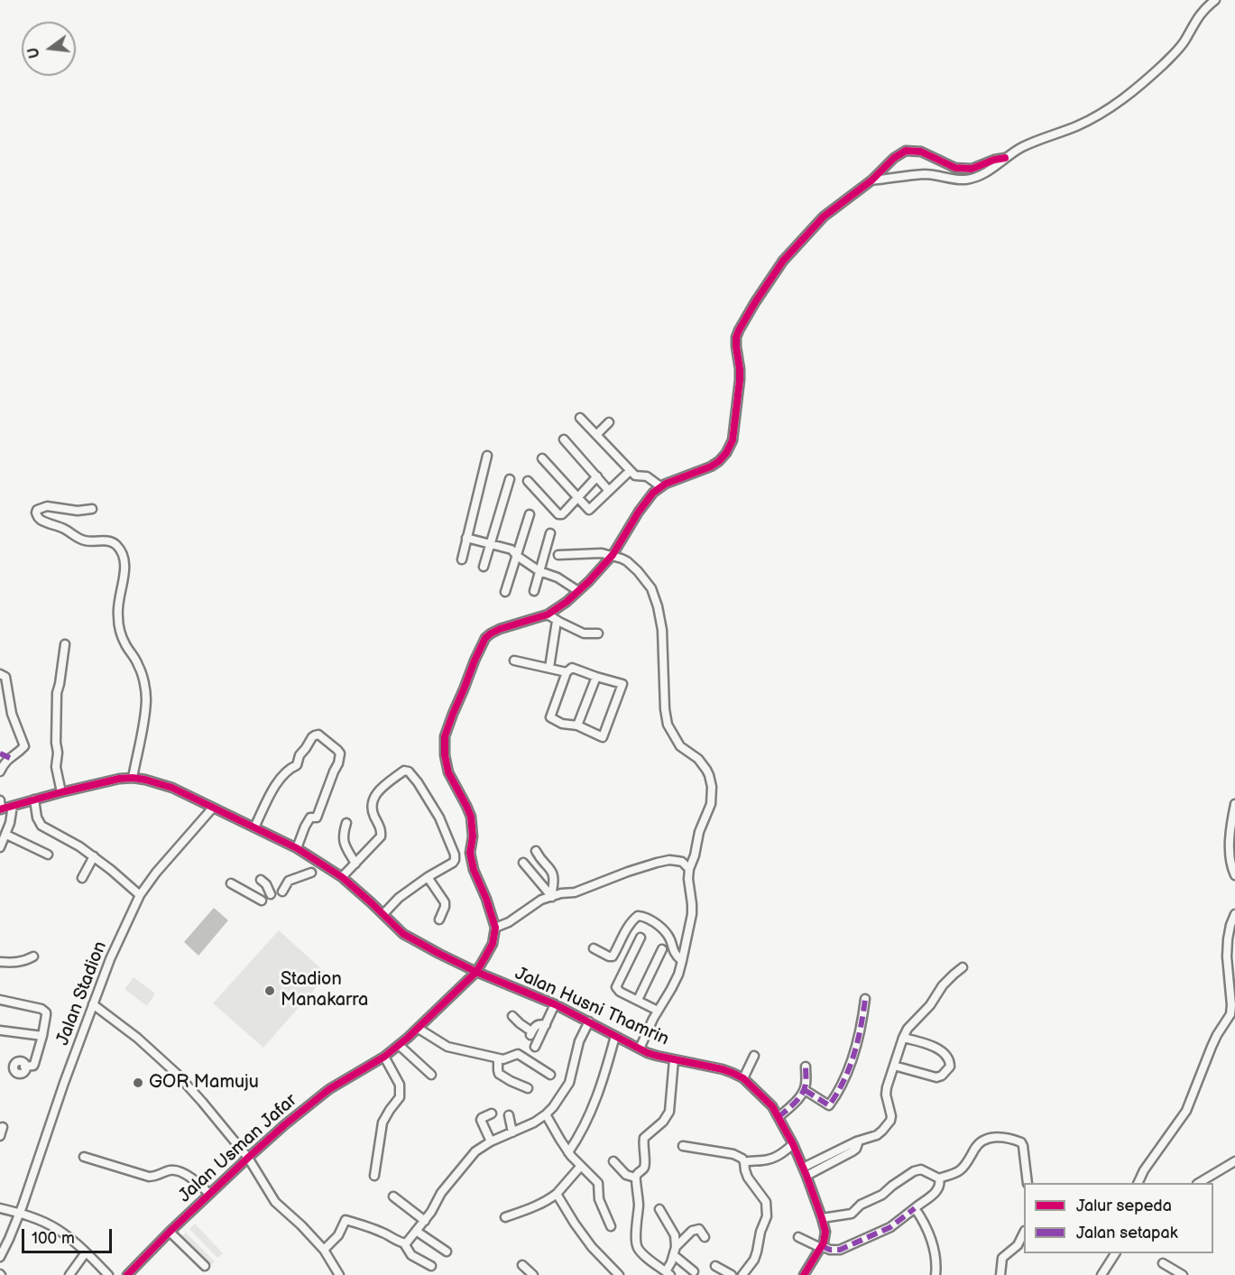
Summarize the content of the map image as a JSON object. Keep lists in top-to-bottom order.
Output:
{
  "streets": {
    "street": ["Jalan Stadion", "Jalan Husni Thamrin", "Jalan Usman Jafar"]
  },
  "crossings": [
    ["Jalan Stadion", "Jalan Husni Thamrin"],
    ["Jalan Husni Thamrin", "Jalan Usman Jafar"]
  ],
  "places": ["Stadion Manakarra", "GOR Mamuju"],
  "legend": ["Jalur sepeda", "Jalan setapak"],
  "scale_bar": "100 m",
  "north": "left"
}
